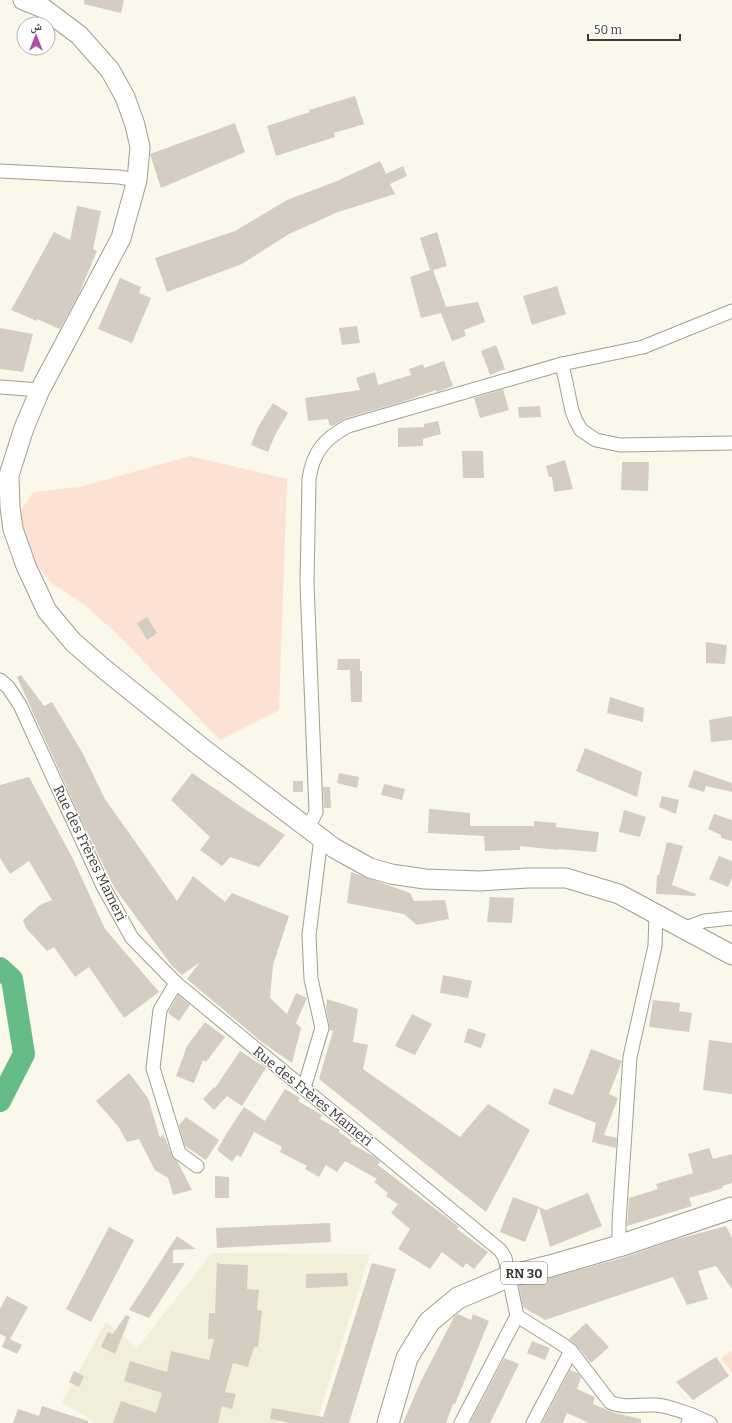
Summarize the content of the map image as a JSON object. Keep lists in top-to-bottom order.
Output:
{
  "streets": {
    "main road": ["RN 30"],
    "street": ["Rue des Frères Mameri"]
  },
  "crossings": [
    ["Rue des Frères Mameri", "RN 30"]
  ],
  "scale_bar": "50 m",
  "north": "top"
}
